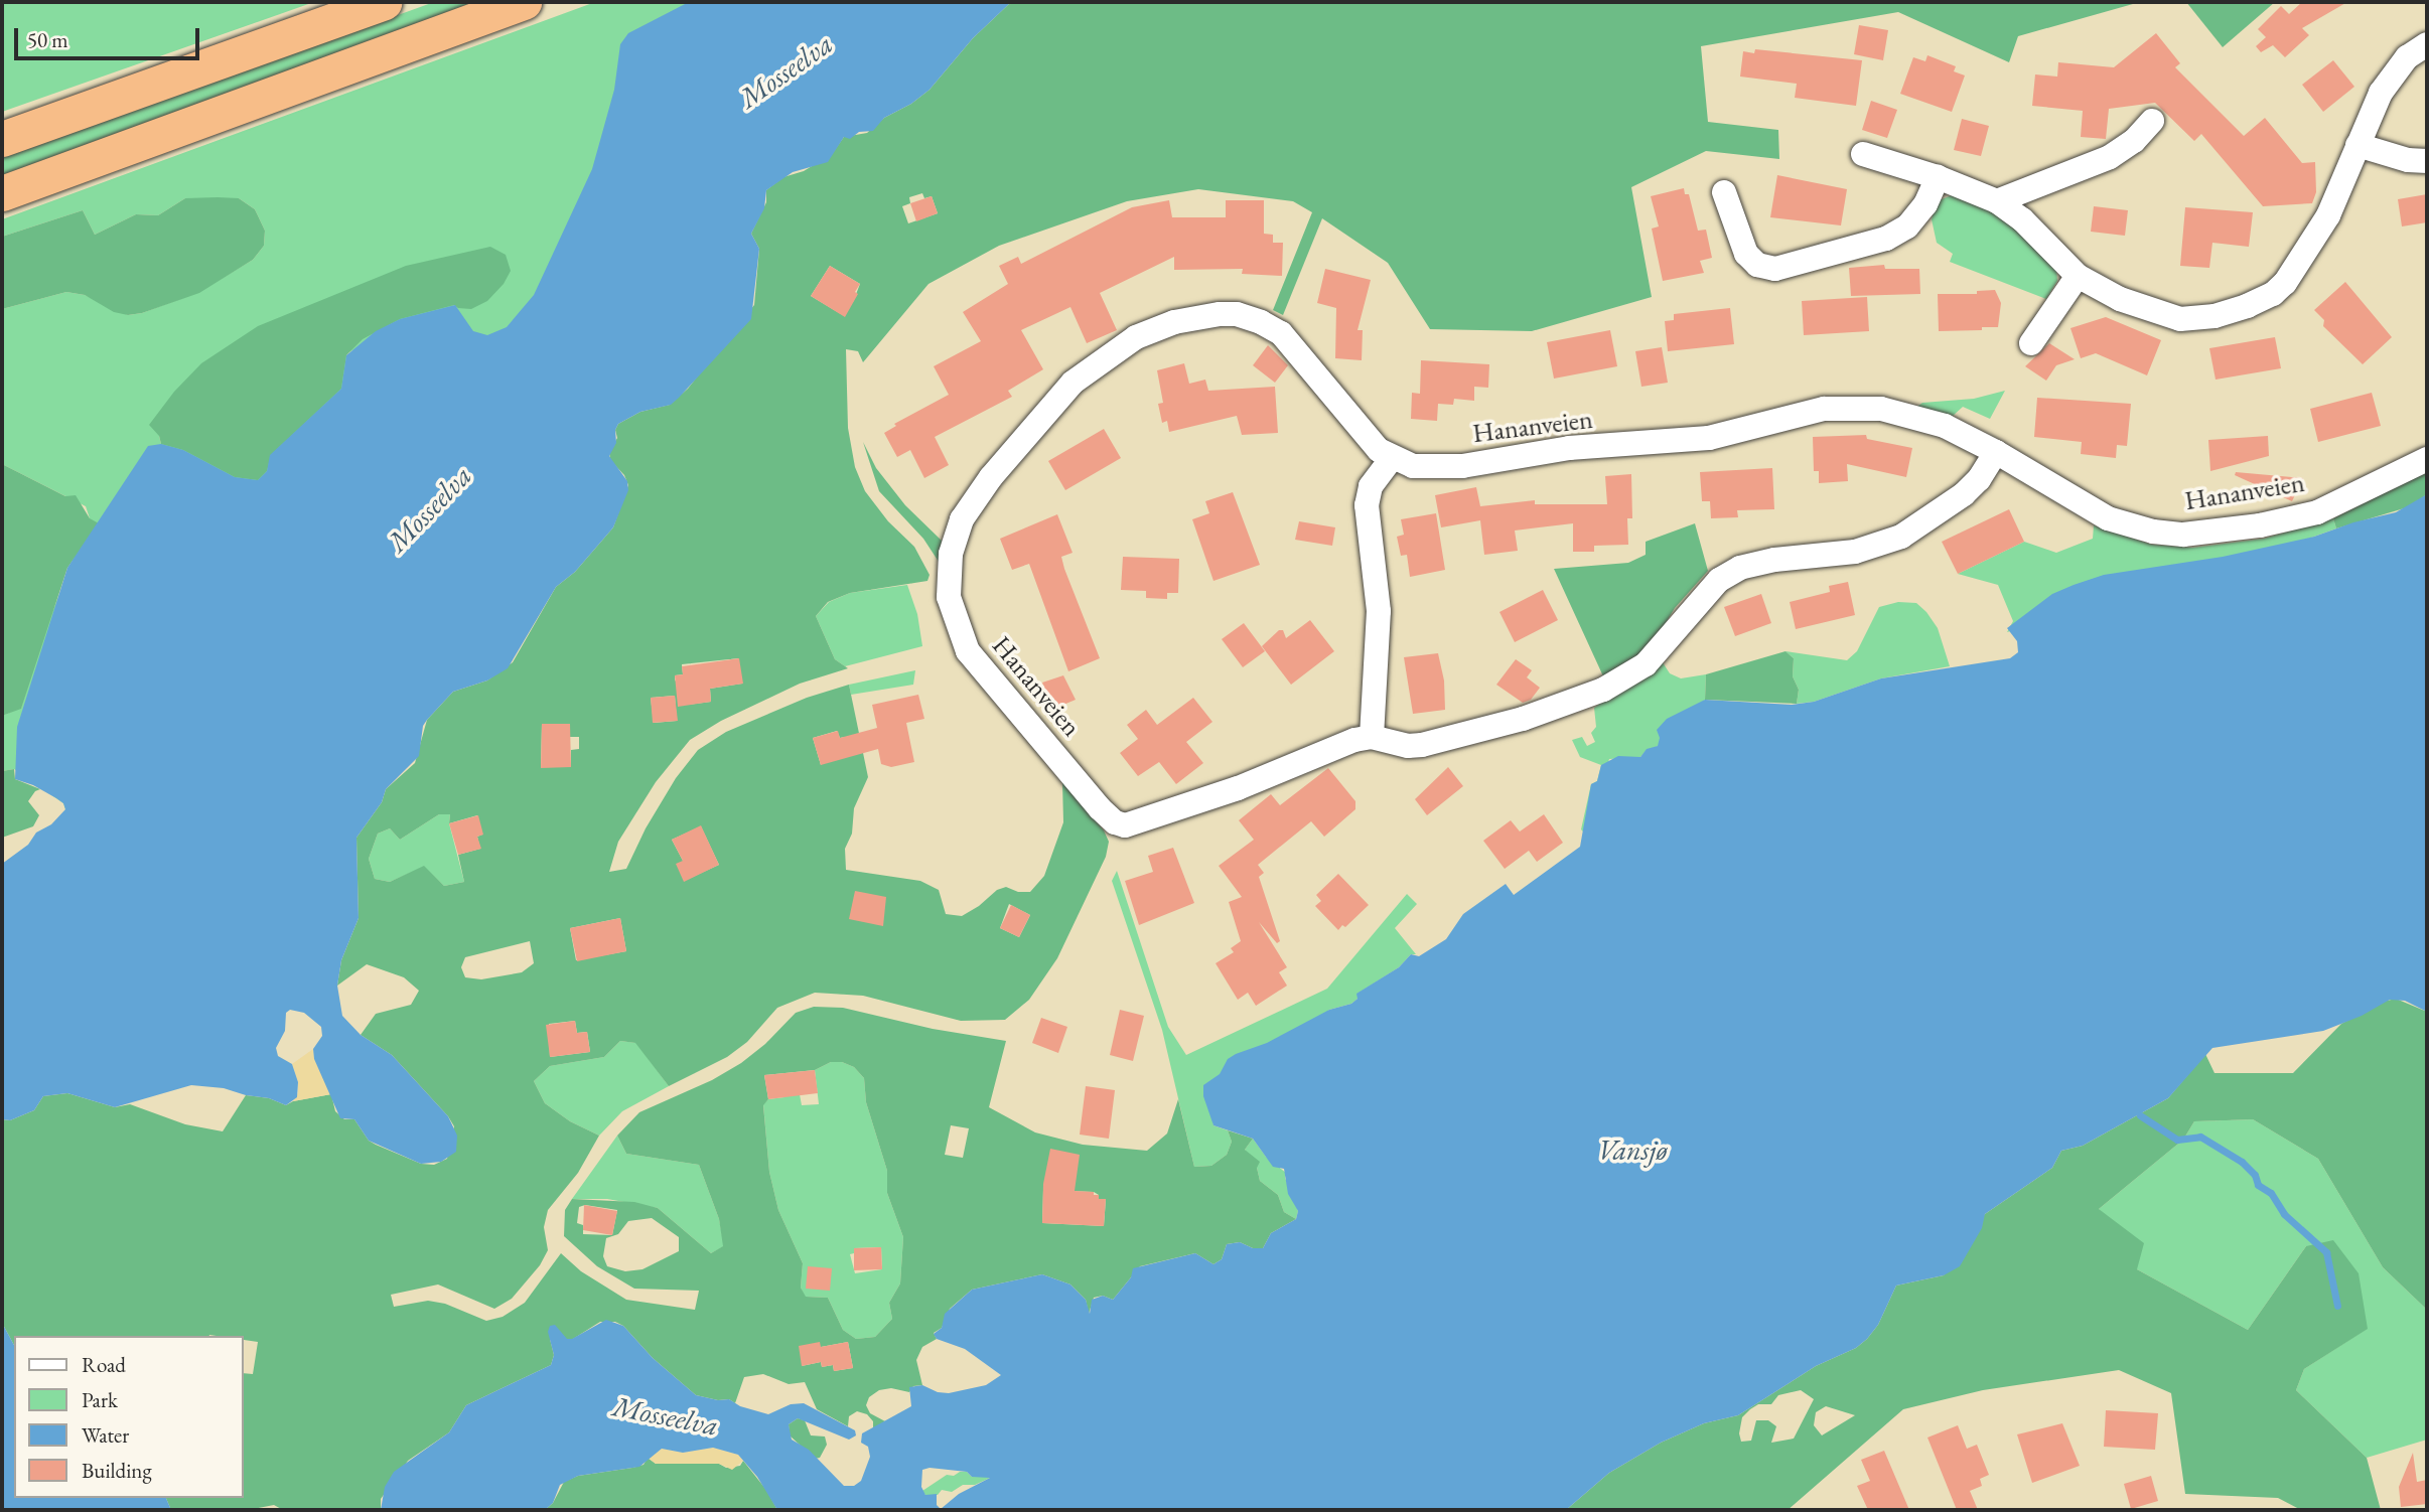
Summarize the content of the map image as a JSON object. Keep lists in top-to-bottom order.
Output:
{
  "streets": {
    "street": ["Hananveien"]
  },
  "water": ["Mosseelva", "Vansjø"],
  "legend": [
    "Road",
    "Park",
    "Water",
    "Building"
  ],
  "scale_bar": "50 m"
}
